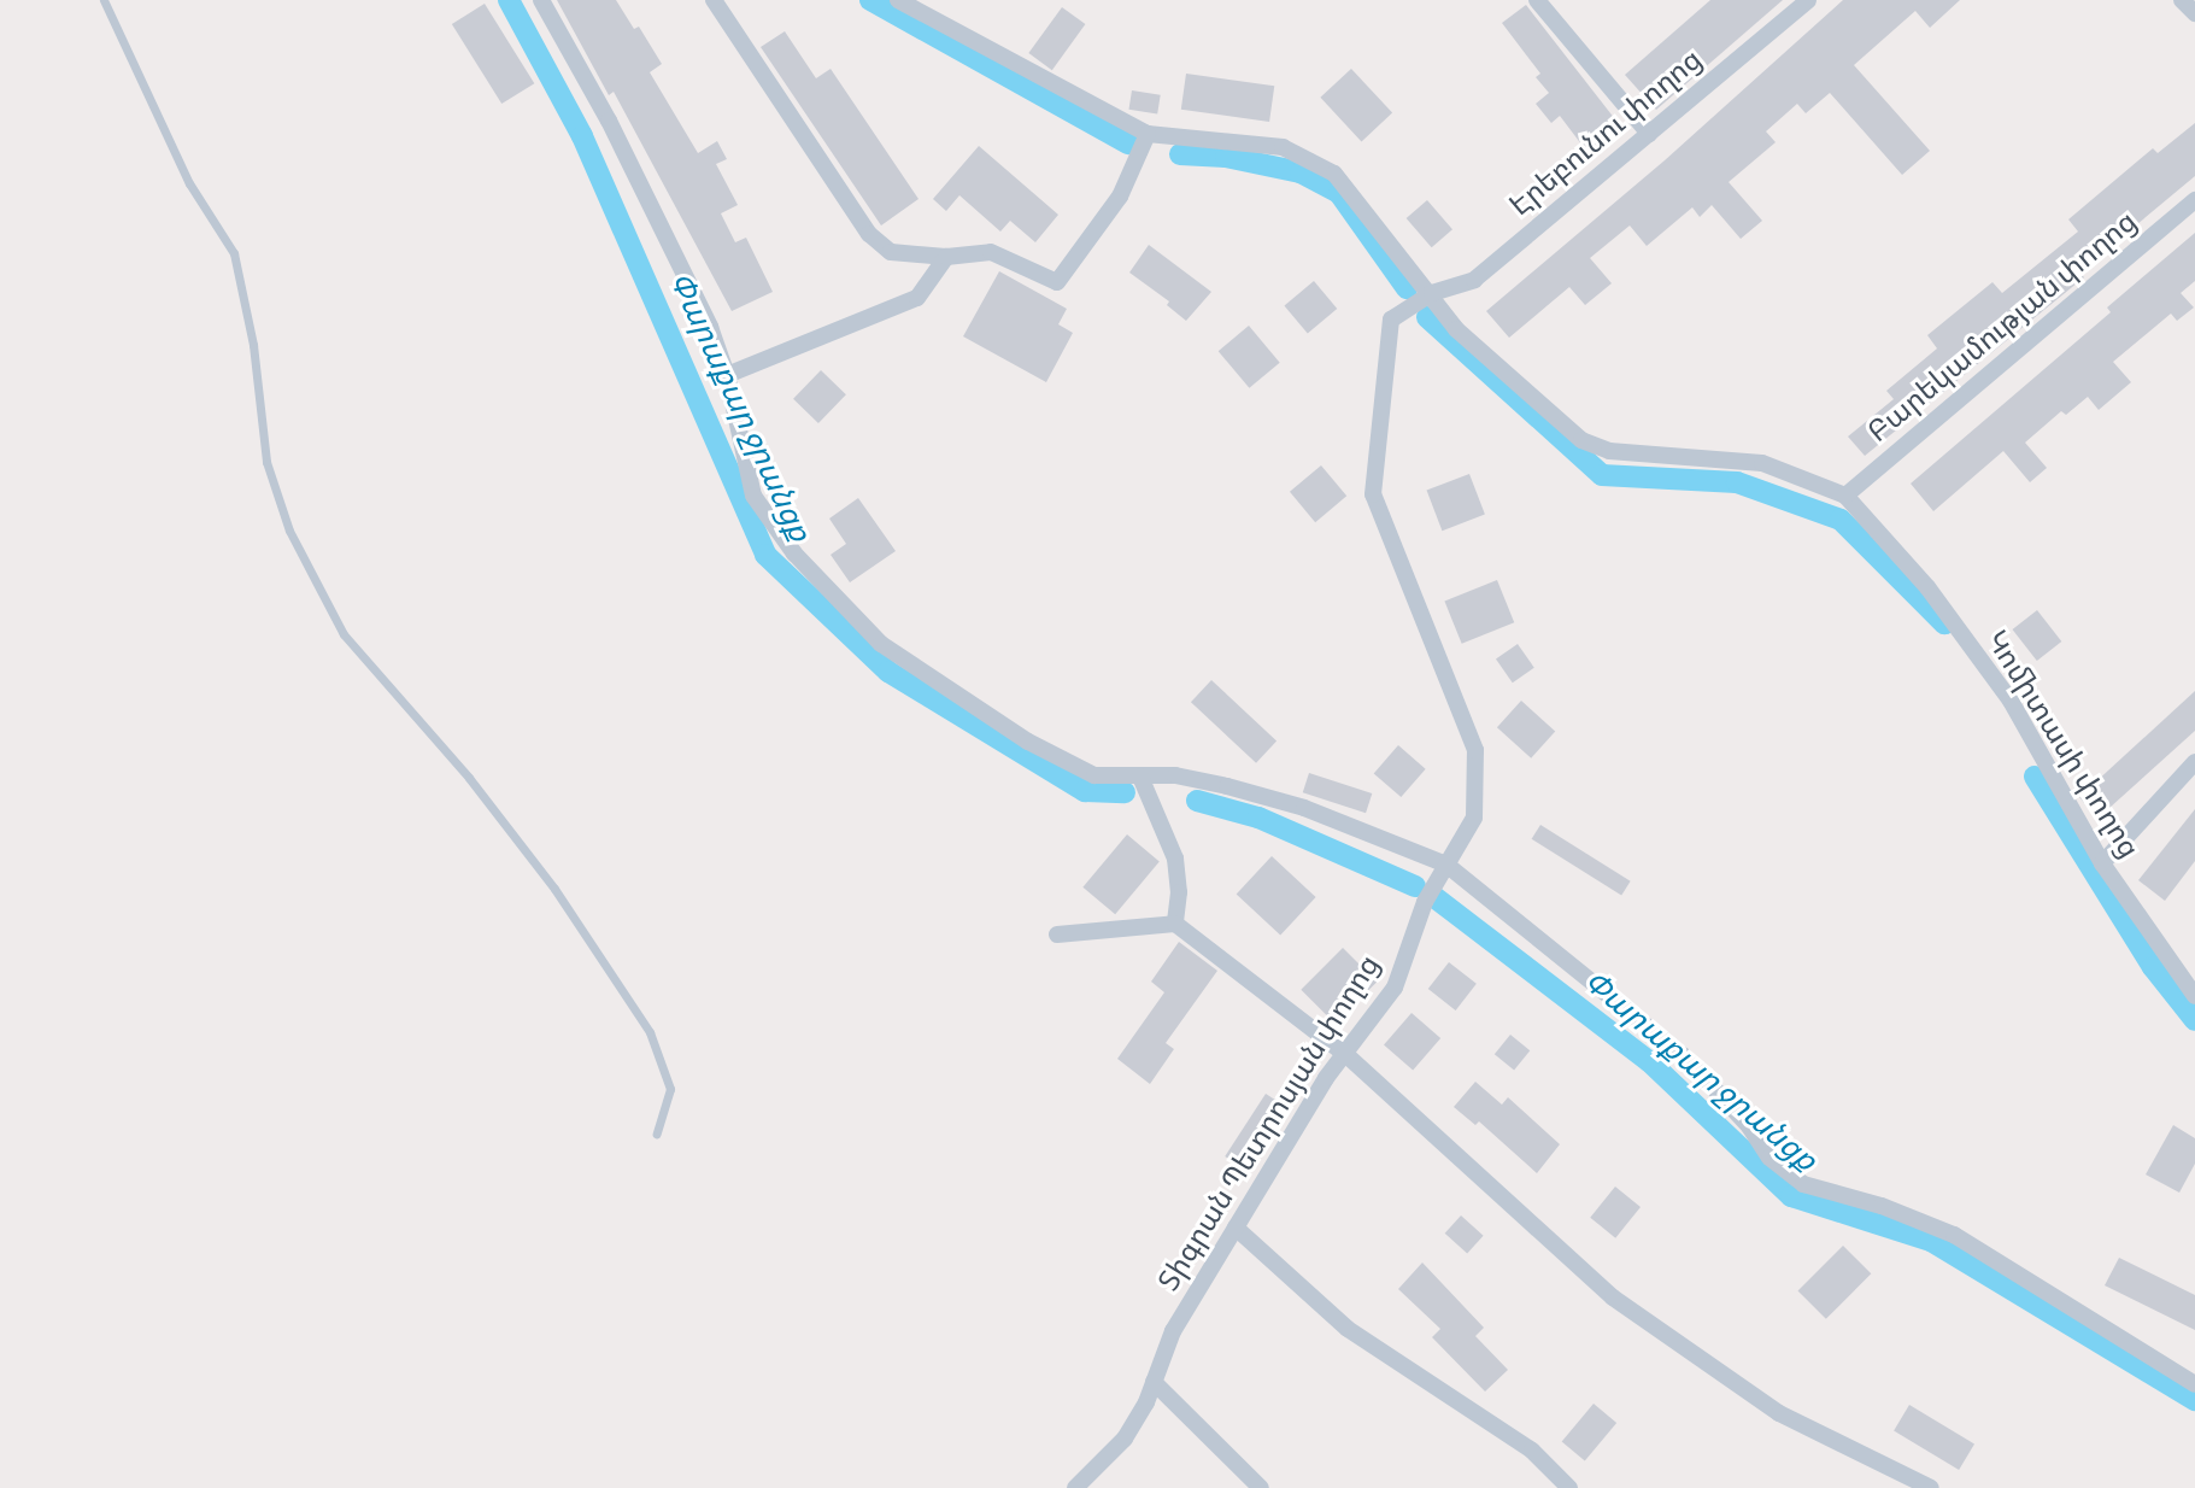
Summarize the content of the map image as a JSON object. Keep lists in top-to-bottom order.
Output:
{
  "streets": {
    "street": [
      "Էրեբունու փողոց",
      "Բարեկամության փողոց",
      "Կոմիտասի փողոց",
      "Տիգրան Պետրոսյան փողոց"
    ]
  },
  "crossings": [
    ["Էրեբունու փողոց", "Կոմիտասի փողոց"],
    ["Էրեբունու փողոց", "Տիգրան Պետրոսյան փողոց"],
    ["Բարեկամության փողոց", "Կոմիտասի փողոց"],
    ["Կոմիտասի փողոց", "Տիգրան Պետրոսյան փողոց"]
  ],
  "water": ["Փարաքար ջրանցք"]
}
